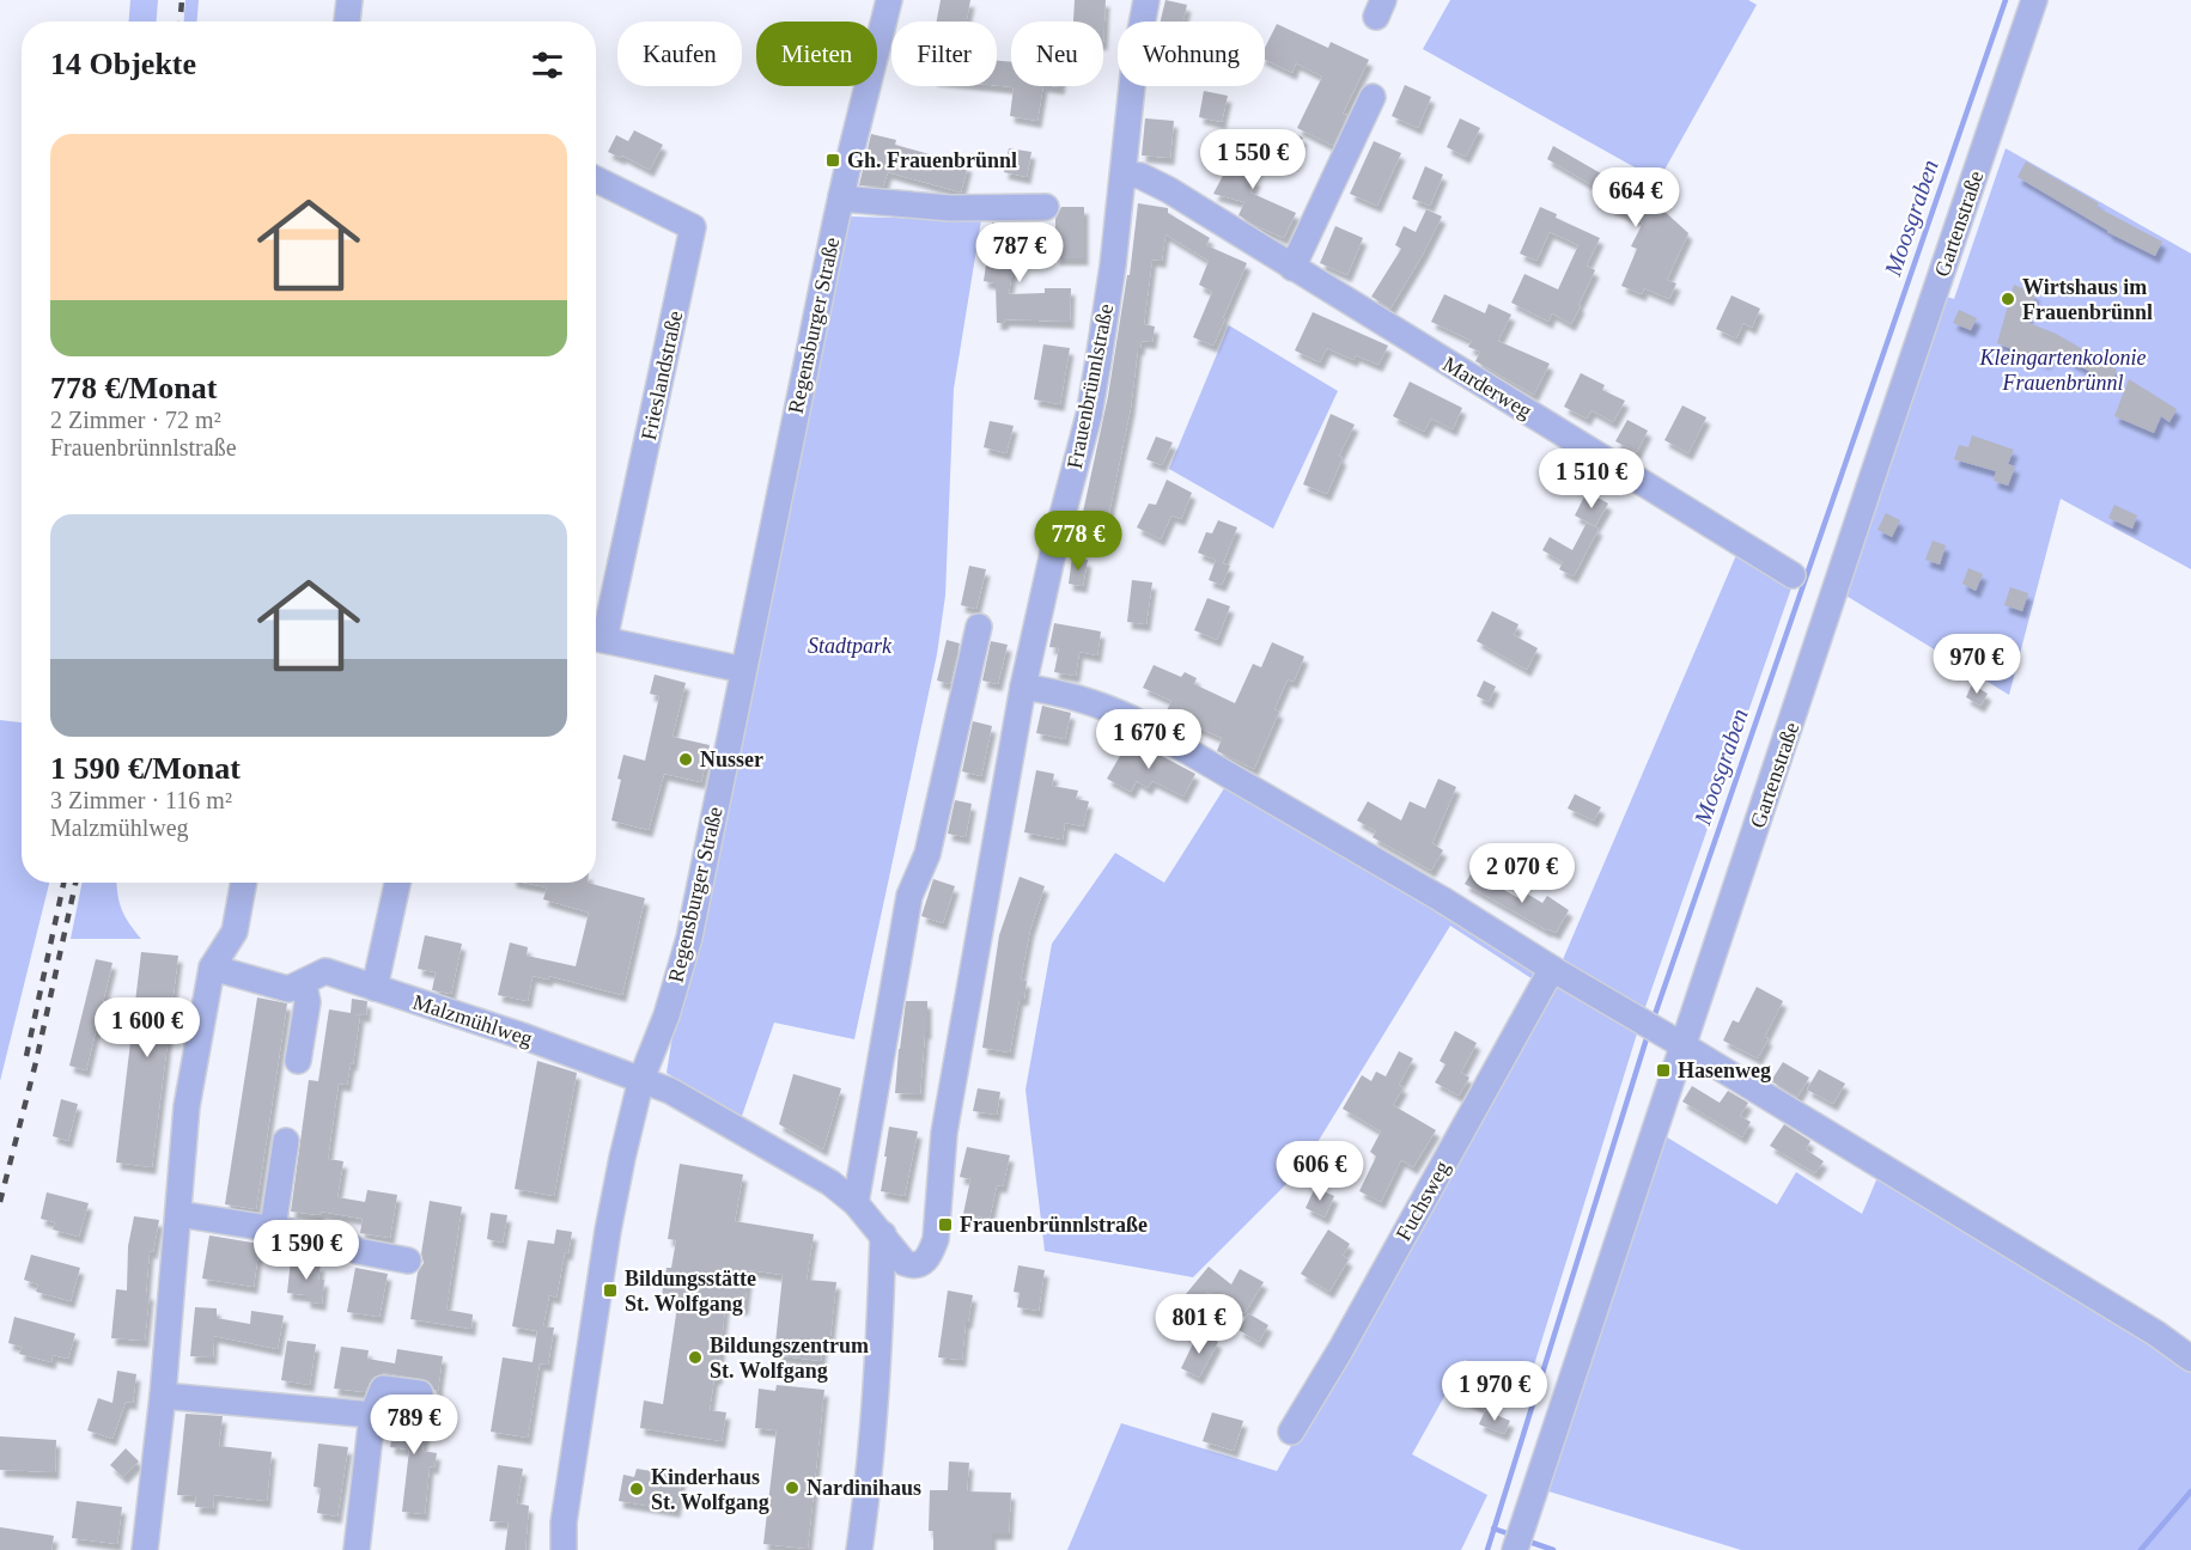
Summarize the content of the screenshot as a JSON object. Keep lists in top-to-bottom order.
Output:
{
  "streets": {
    "street": [
      "Gartenstraße",
      "Regensburger Straße",
      "Frieslandstraße",
      "Frauenbrünnlstraße",
      "Marderweg",
      "Malzmühlweg",
      "Fuchsweg"
    ]
  },
  "crossings": [
    ["Regensburger Straße", "Frieslandstraße"],
    ["Regensburger Straße", "Frauenbrünnlstraße"],
    ["Regensburger Straße", "Malzmühlweg"],
    ["Frauenbrünnlstraße", "Marderweg"],
    ["Frauenbrünnlstraße", "Malzmühlweg"]
  ],
  "water": ["Moosgraben"],
  "parks": ["Kleingartenkolonie Frauenbrünnl", "Stadtpark"],
  "places": {
    "transit": [
      "Gh. Frauenbrünnl",
      "Hasenweg",
      "Frauenbrünnlstraße",
      "Bildungsstätte St. Wolfgang"
    ],
    "other": [
      "Wirtshaus im Frauenbrünnl",
      "Nusser",
      "Bildungszentrum St. Wolfgang",
      "Nardinihaus",
      "Kinderhaus St. Wolfgang"
    ]
  },
  "page": {
    "chip": [
      "Kaufen",
      "Mieten",
      "Filter",
      "Neu",
      "Wohnung"
    ],
    "heading": "14 Objekte",
    "list": [
      {
        "name": "778 €/Monat",
        "note": "2 Zimmer · 72 m² · Frauenbrünnlstraße"
      },
      {
        "name": "1 590 €/Monat",
        "note": "3 Zimmer · 116 m² · Malzmühlweg"
      }
    ],
    "price": [
      "1 550 €",
      "664 €",
      "787 €",
      "1 510 €",
      "778 €",
      "970 €",
      "1 670 €",
      "2 070 €",
      "1 600 €",
      "606 €",
      "1 590 €",
      "801 €",
      "1 970 €",
      "789 €"
    ]
  }
}
